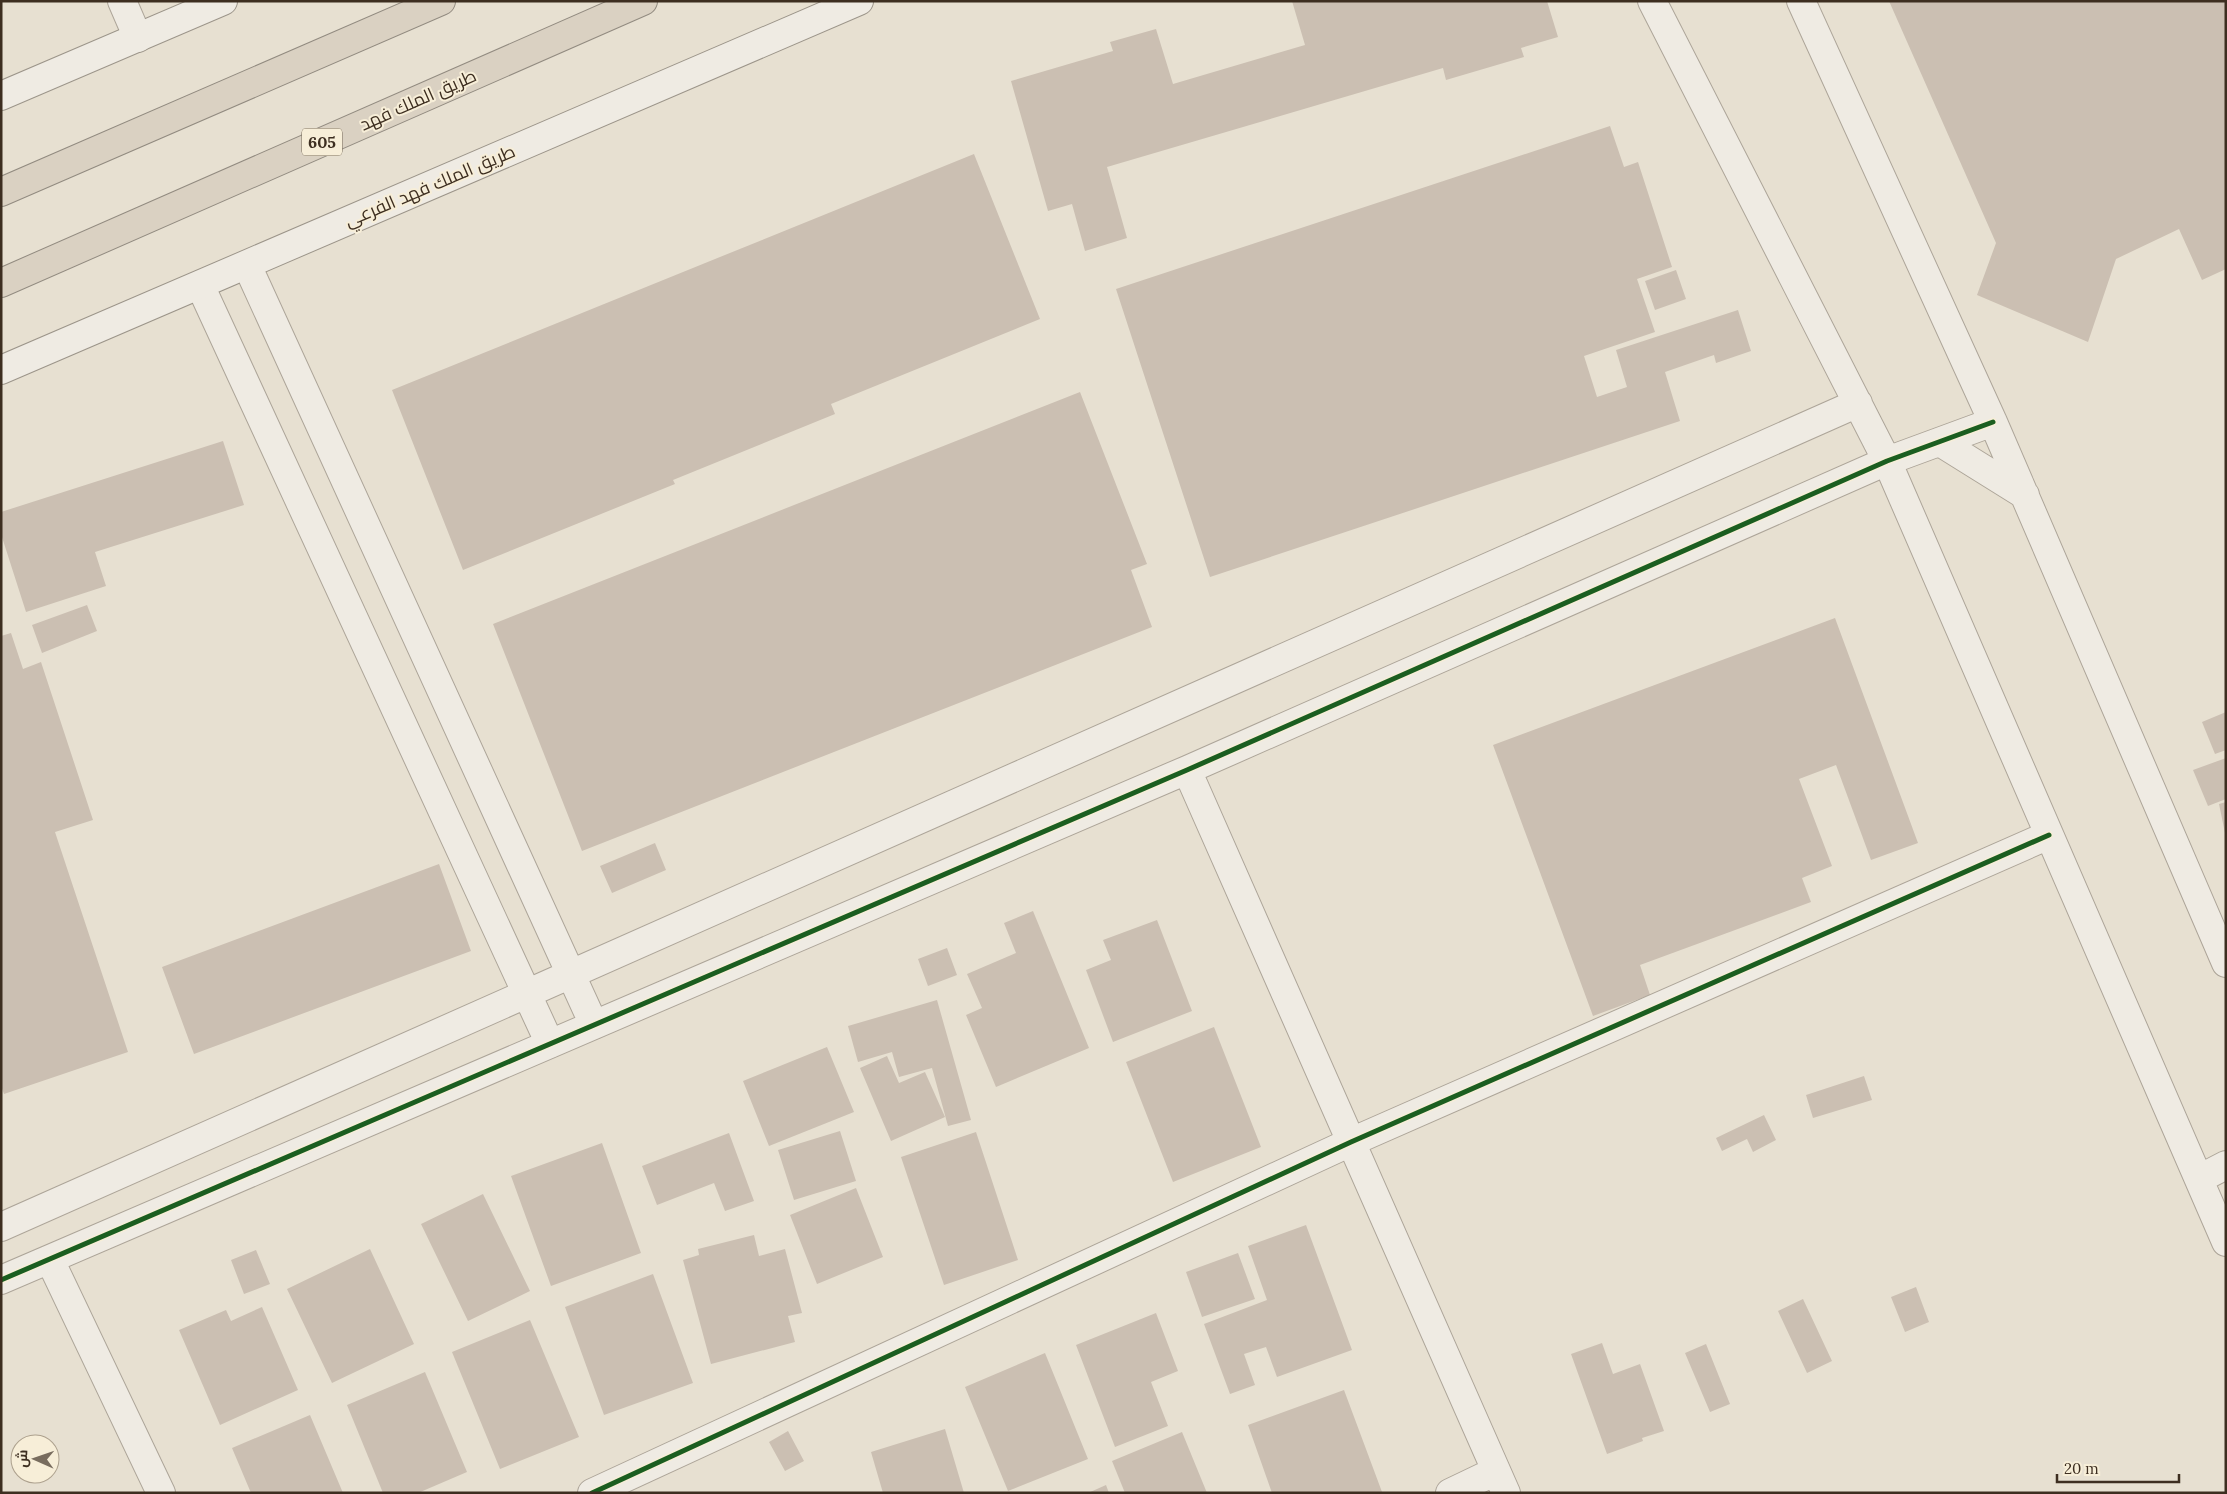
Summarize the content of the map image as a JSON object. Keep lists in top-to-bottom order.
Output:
{
  "streets": {
    "highway": ["طريق الملك فهد", "605"],
    "street": ["طريق الملك فهد الفرعي"]
  },
  "scale_bar": "20 m",
  "north": "left"
}
